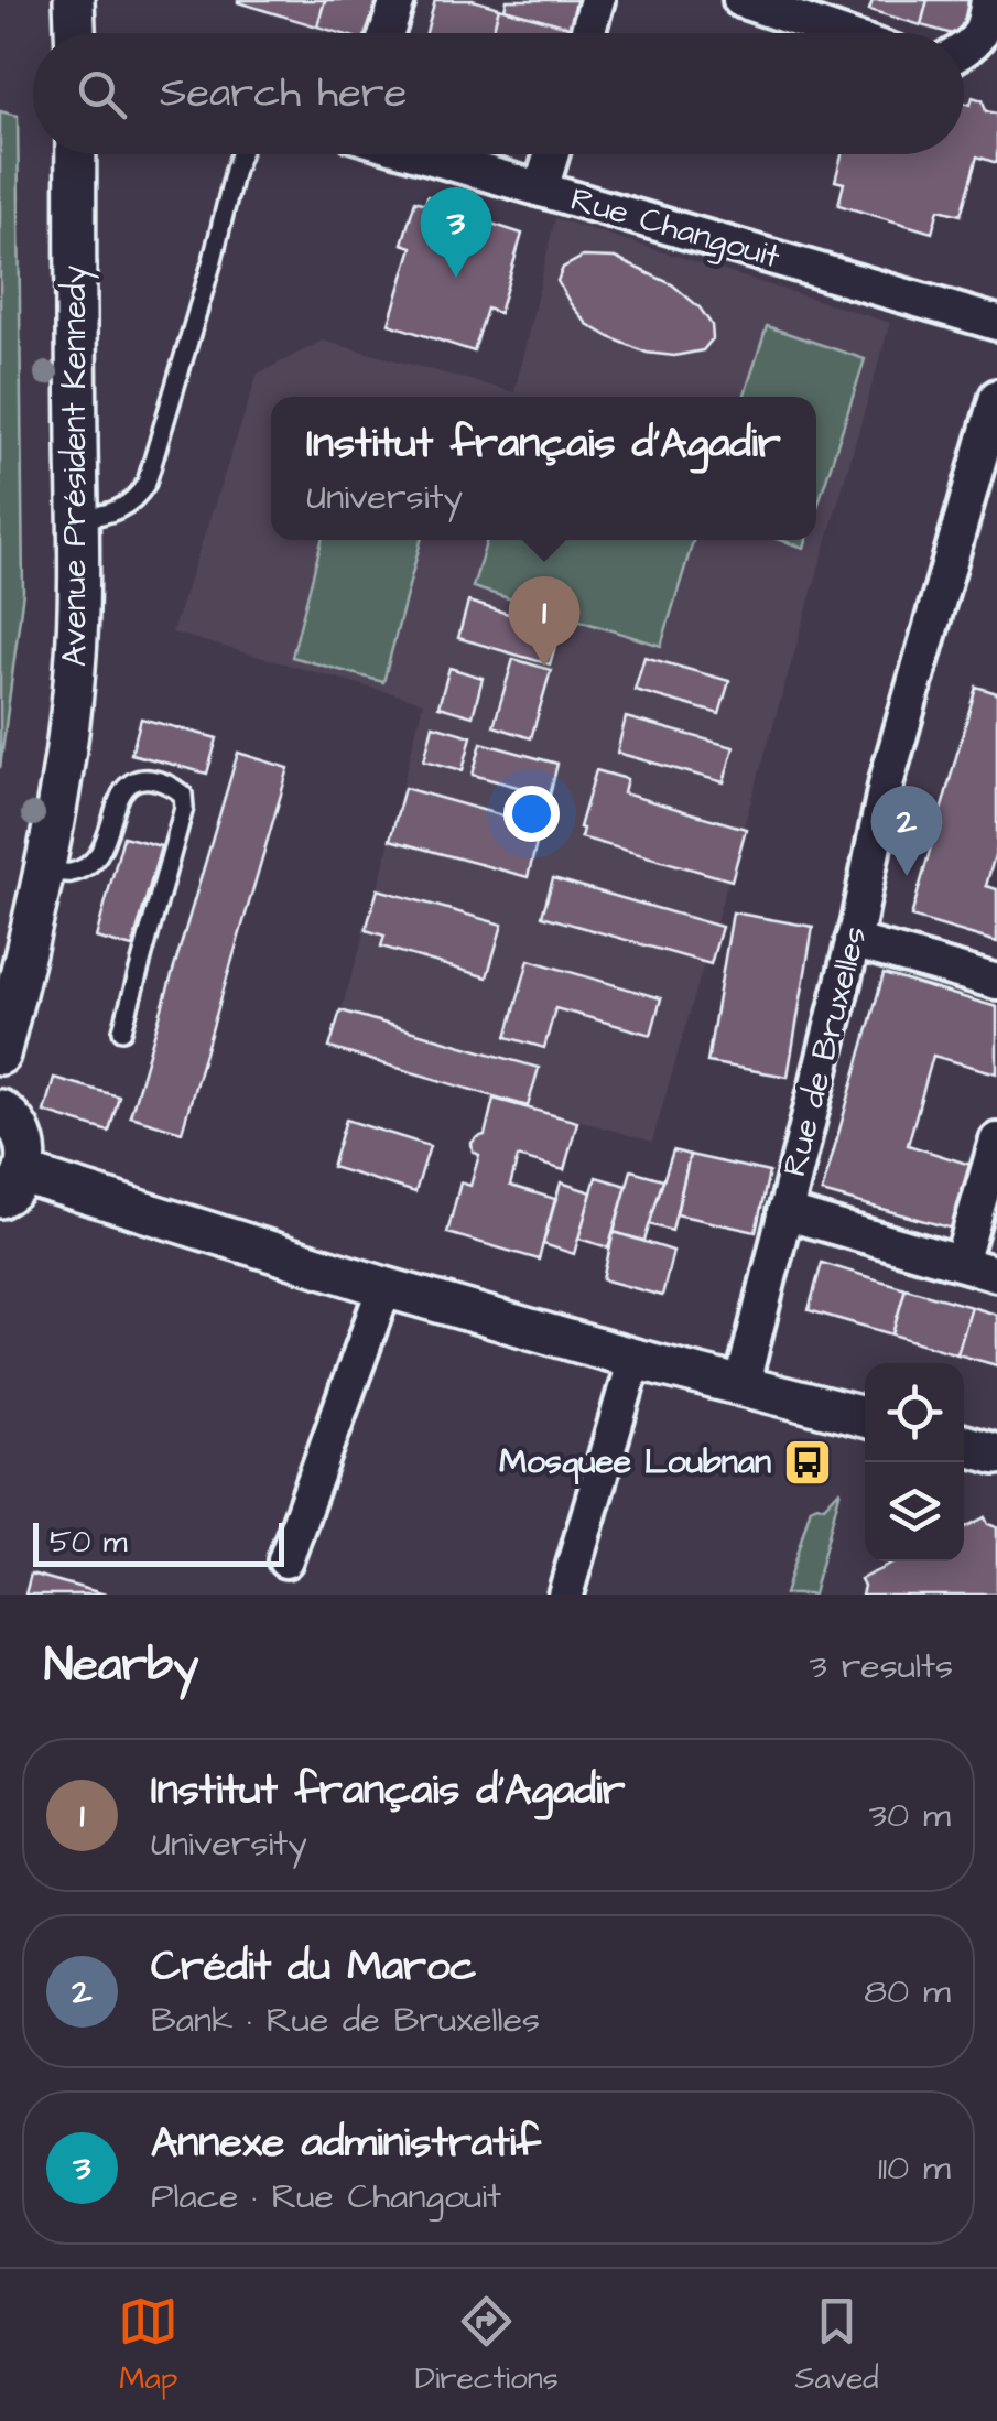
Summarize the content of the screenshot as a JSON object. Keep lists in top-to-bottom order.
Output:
{
  "streets": {
    "street": ["Rue Changouit", "Avenue Président Kennedy", "Rue de Bruxelles"]
  },
  "places": {
    "bus stop": ["Mosquee Loubnan"]
  },
  "scale_bar": "50 m",
  "page": {
    "search": "Search here",
    "pins": ["3", "1", "2"],
    "popup": ["Institut français d’Agadir", "University"],
    "scale": "50 m",
    "heading": ["Nearby", "3 results"],
    "list": [
      {
        "mark": "1",
        "name": "Institut français d’Agadir",
        "note": "University",
        "value": "30 m"
      },
      {
        "mark": "2",
        "name": "Crédit du Maroc",
        "note": "Bank · Rue de Bruxelles",
        "value": "80 m"
      },
      {
        "mark": "3",
        "name": "Annexe administratif",
        "note": "Place · Rue Changouit",
        "value": "110 m"
      }
    ],
    "nav": ["Map", "Directions", "Saved"]
  }
}
